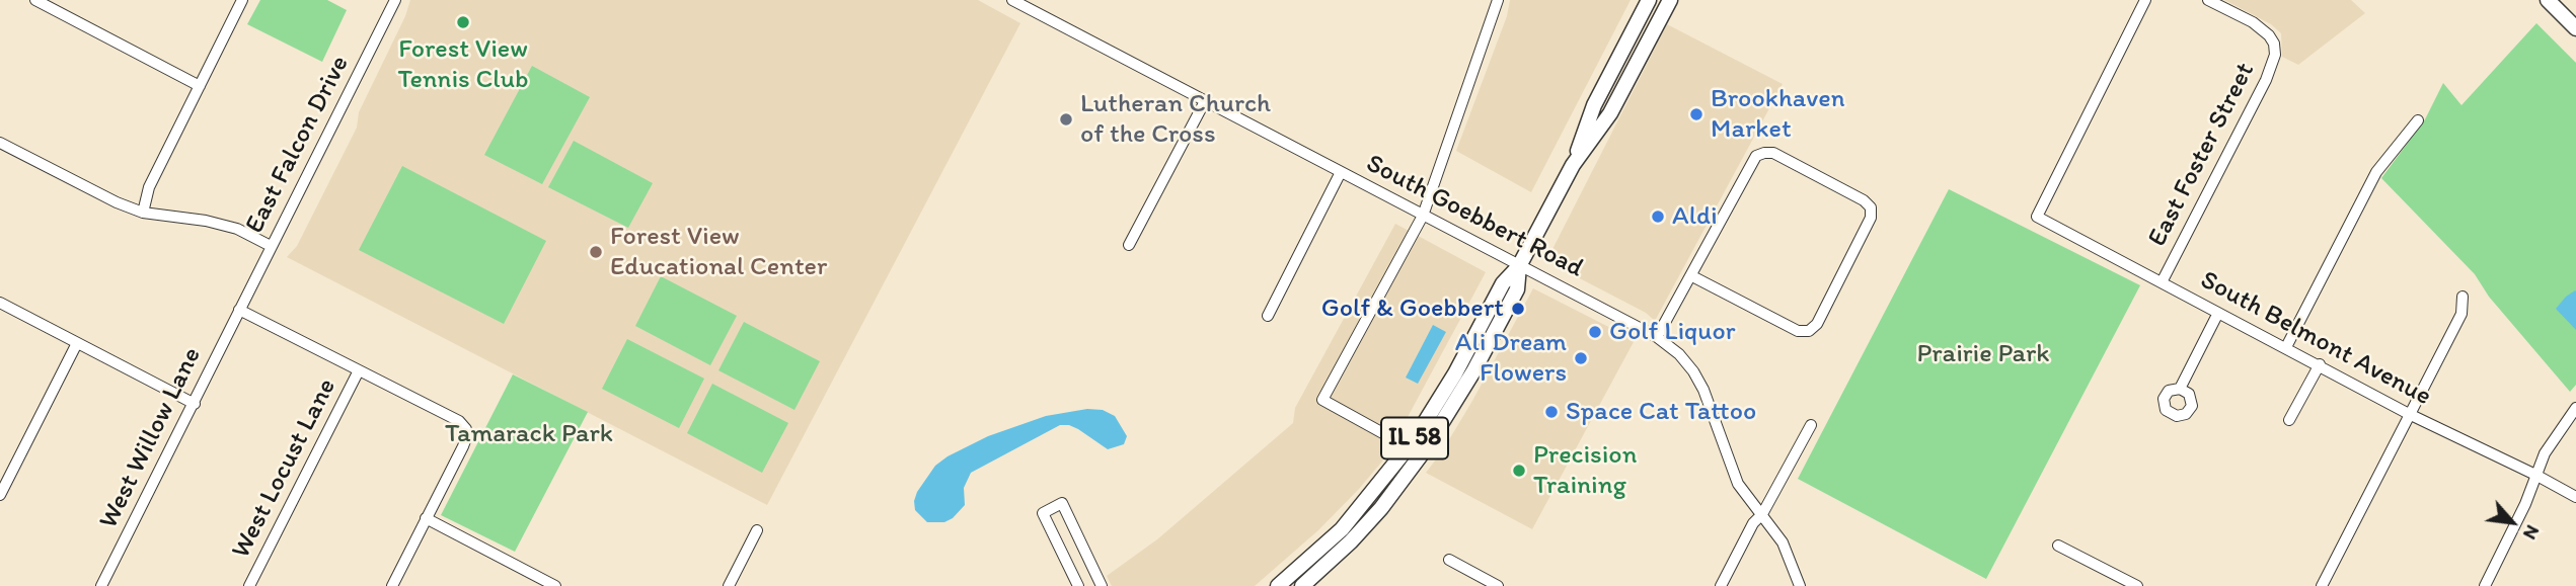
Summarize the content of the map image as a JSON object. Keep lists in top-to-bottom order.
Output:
{
  "streets": {
    "main road": ["IL 58"],
    "street": [
      "East Falcon Drive",
      "East Foster Street",
      "South Goebbert Road",
      "South Belmont Avenue",
      "West Willow Lane",
      "West Locust Lane"
    ]
  },
  "crossings": [
    ["East Falcon Drive", "West Willow Lane"],
    ["East Foster Street", "South Belmont Avenue"],
    ["South Goebbert Road", "IL 58"]
  ],
  "parks": ["Prairie Park", "Tamarack Park"],
  "places": [
    "Forest View Tennis Club",
    "Brookhaven Market",
    "Lutheran Church of the Cross",
    "Aldi",
    "Forest View Educational Center",
    "Golf & Goebbert",
    "Golf Liquor",
    "Ali Dream Flowers",
    "Space Cat Tattoo",
    "Precision Training"
  ],
  "north": "bottom right"
}
